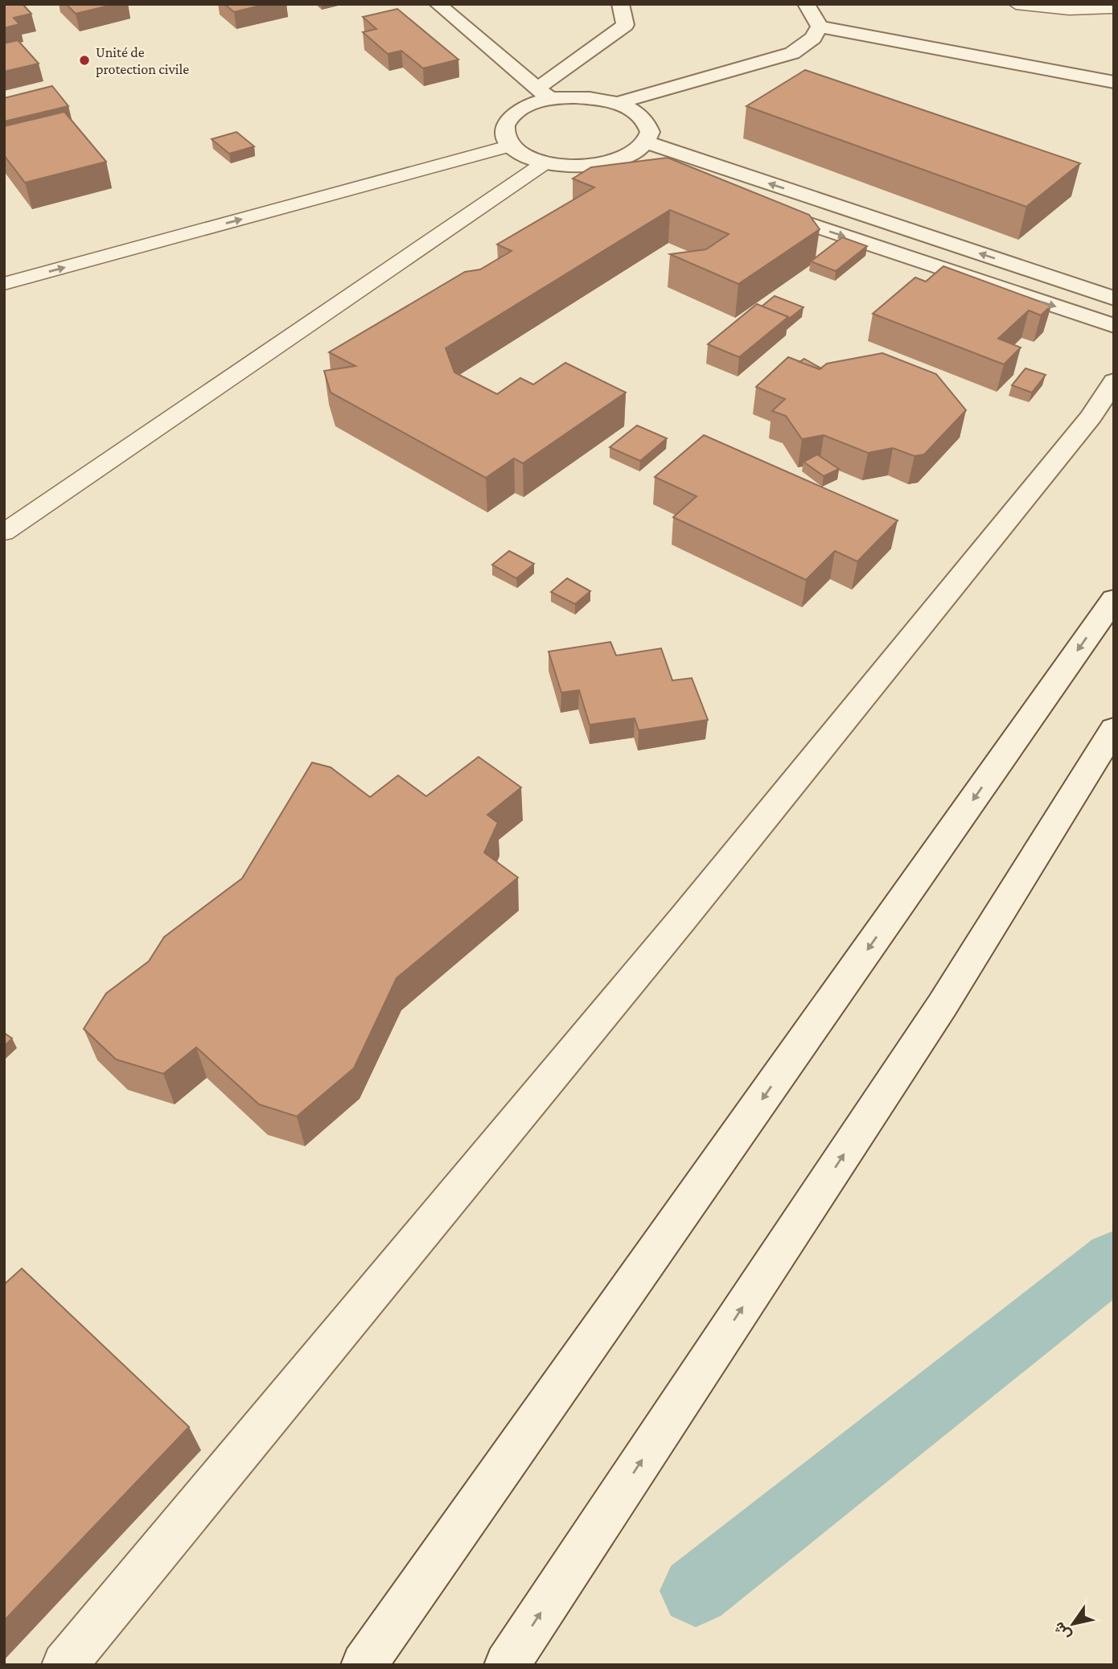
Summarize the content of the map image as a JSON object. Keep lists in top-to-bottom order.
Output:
{
  "places": ["Unité de protection civile"],
  "north": "bottom left"
}
